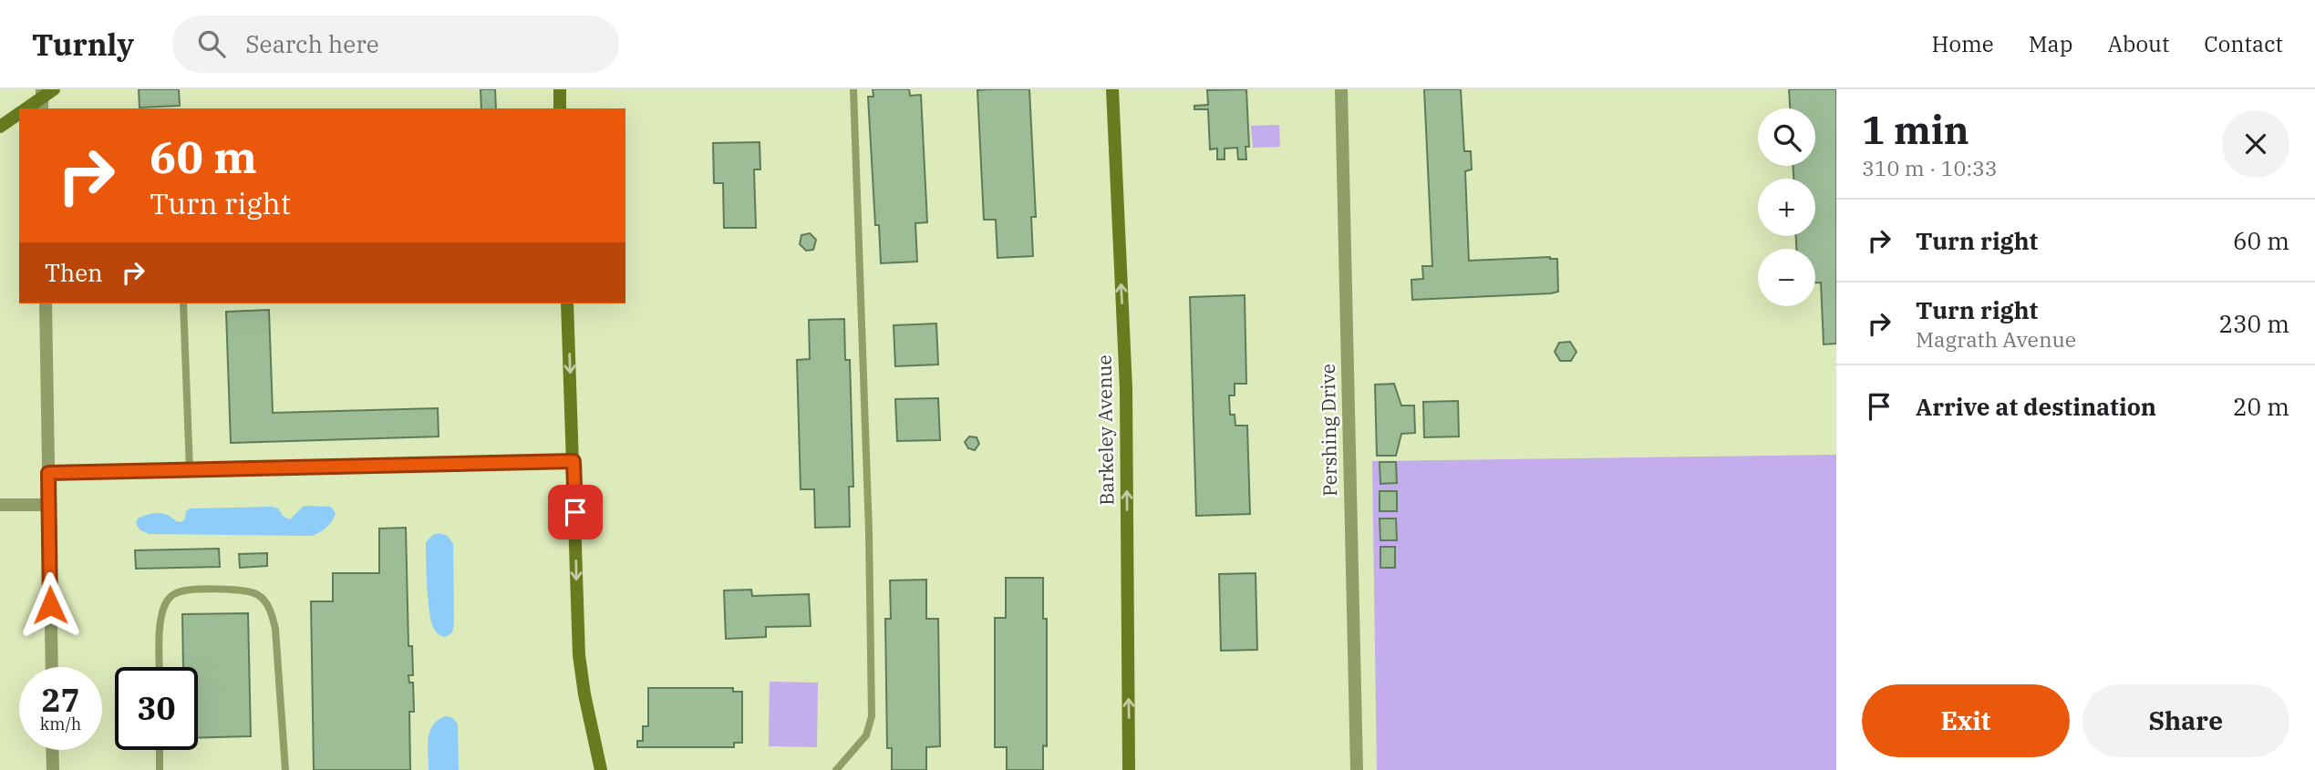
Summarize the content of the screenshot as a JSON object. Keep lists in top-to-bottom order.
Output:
{
  "streets": {
    "main road": ["Barkeley Avenue"],
    "street": ["Pershing Drive"]
  },
  "one_way": ["Barkeley Avenue"],
  "page": {
    "header": "Turnly",
    "search": "Search here",
    "nav": [
      "Home",
      "Map",
      "About",
      "Contact"
    ],
    "heading": ["1 min", "310 m · 10:33"],
    "map_buttons": ["+", "−"],
    "turn": ["60 m", "Turn right"],
    "list": [
      {
        "name": "Turn right",
        "value": "60 m"
      },
      {
        "name": "Turn right",
        "note": "Magrath Avenue",
        "value": "230 m"
      },
      {
        "name": "Arrive at destination",
        "value": "20 m"
      }
    ],
    "then": "Then",
    "speed": "27 km/h",
    "limit": "30",
    "buttons": ["Exit", "Share"]
  }
}
